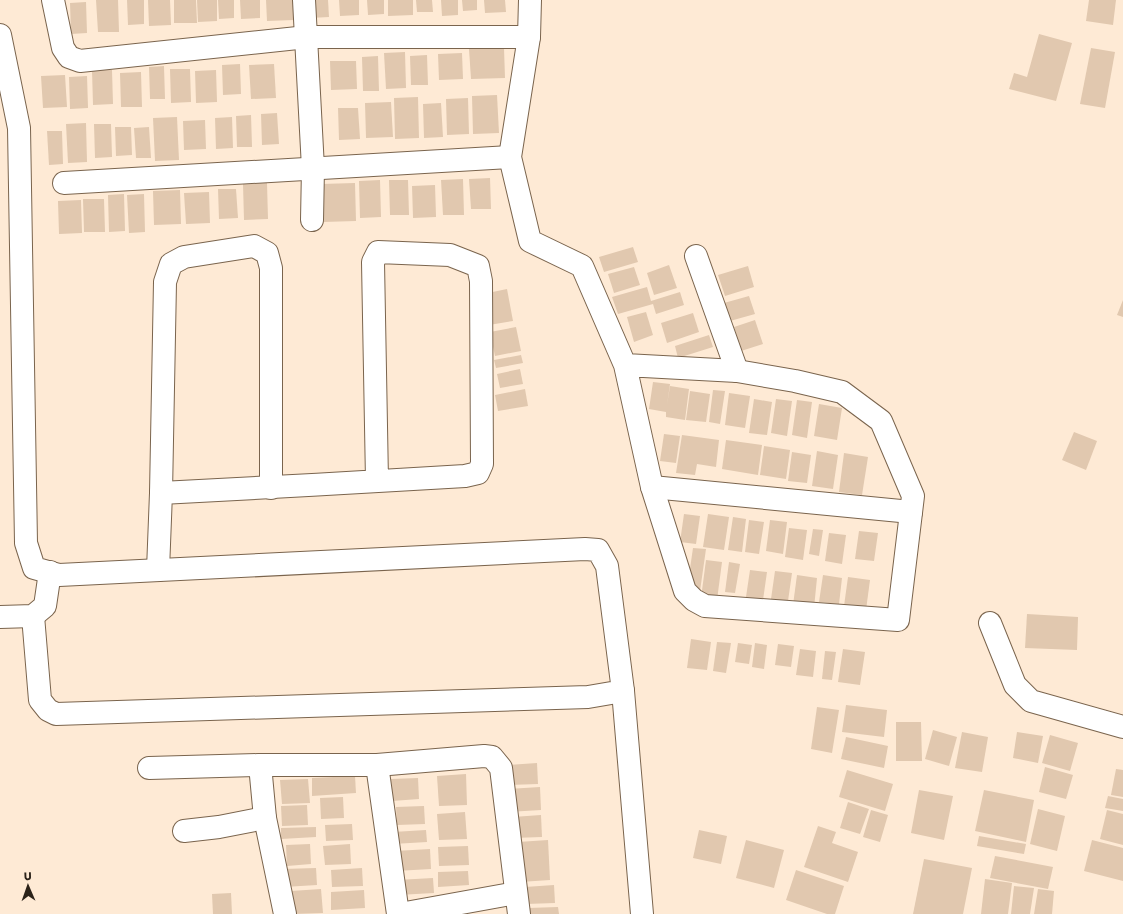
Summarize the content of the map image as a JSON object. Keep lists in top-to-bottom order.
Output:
{
  "north": "top"
}
